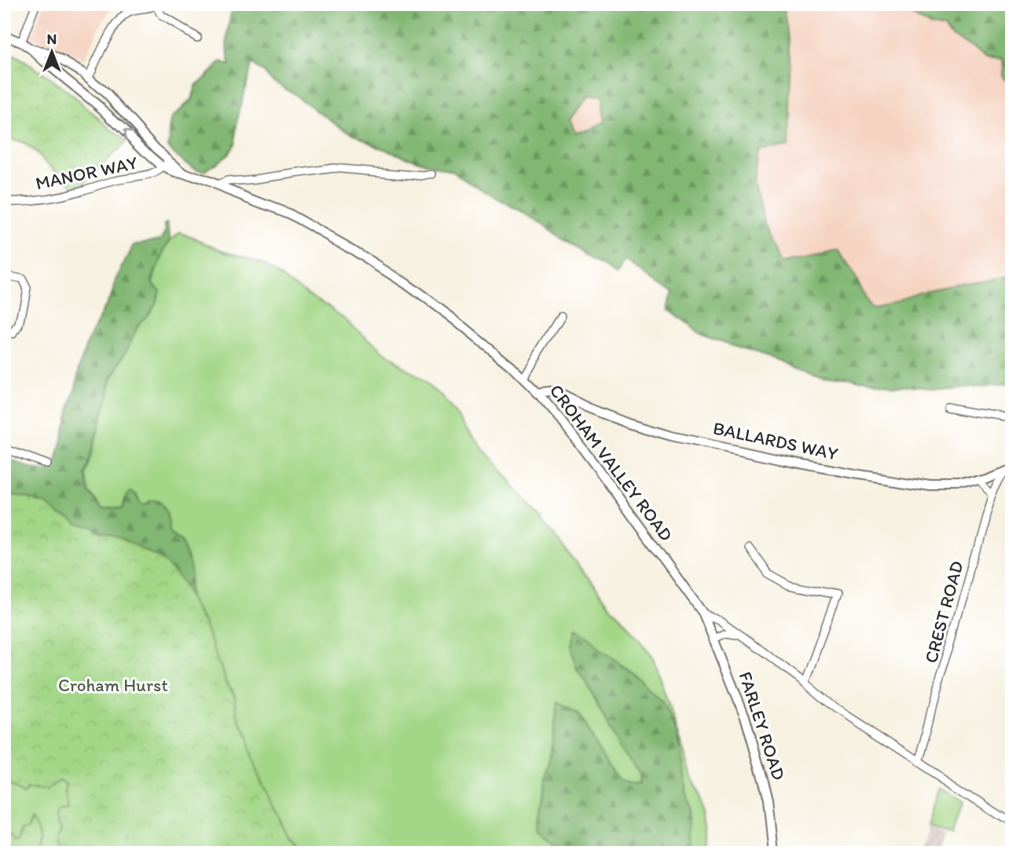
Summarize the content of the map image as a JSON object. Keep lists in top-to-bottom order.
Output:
{
  "streets": {
    "street": [
      "MANOR WAY",
      "BALLARDS WAY",
      "CROHAM VALLEY ROAD",
      "CREST ROAD",
      "FARLEY ROAD"
    ]
  },
  "crossings": [
    ["MANOR WAY", "CROHAM VALLEY ROAD"],
    ["BALLARDS WAY", "CROHAM VALLEY ROAD"],
    ["BALLARDS WAY", "CREST ROAD"],
    ["CROHAM VALLEY ROAD", "CREST ROAD"],
    ["CROHAM VALLEY ROAD", "FARLEY ROAD"]
  ],
  "parks": ["Croham Hurst"],
  "north": "top"
}
